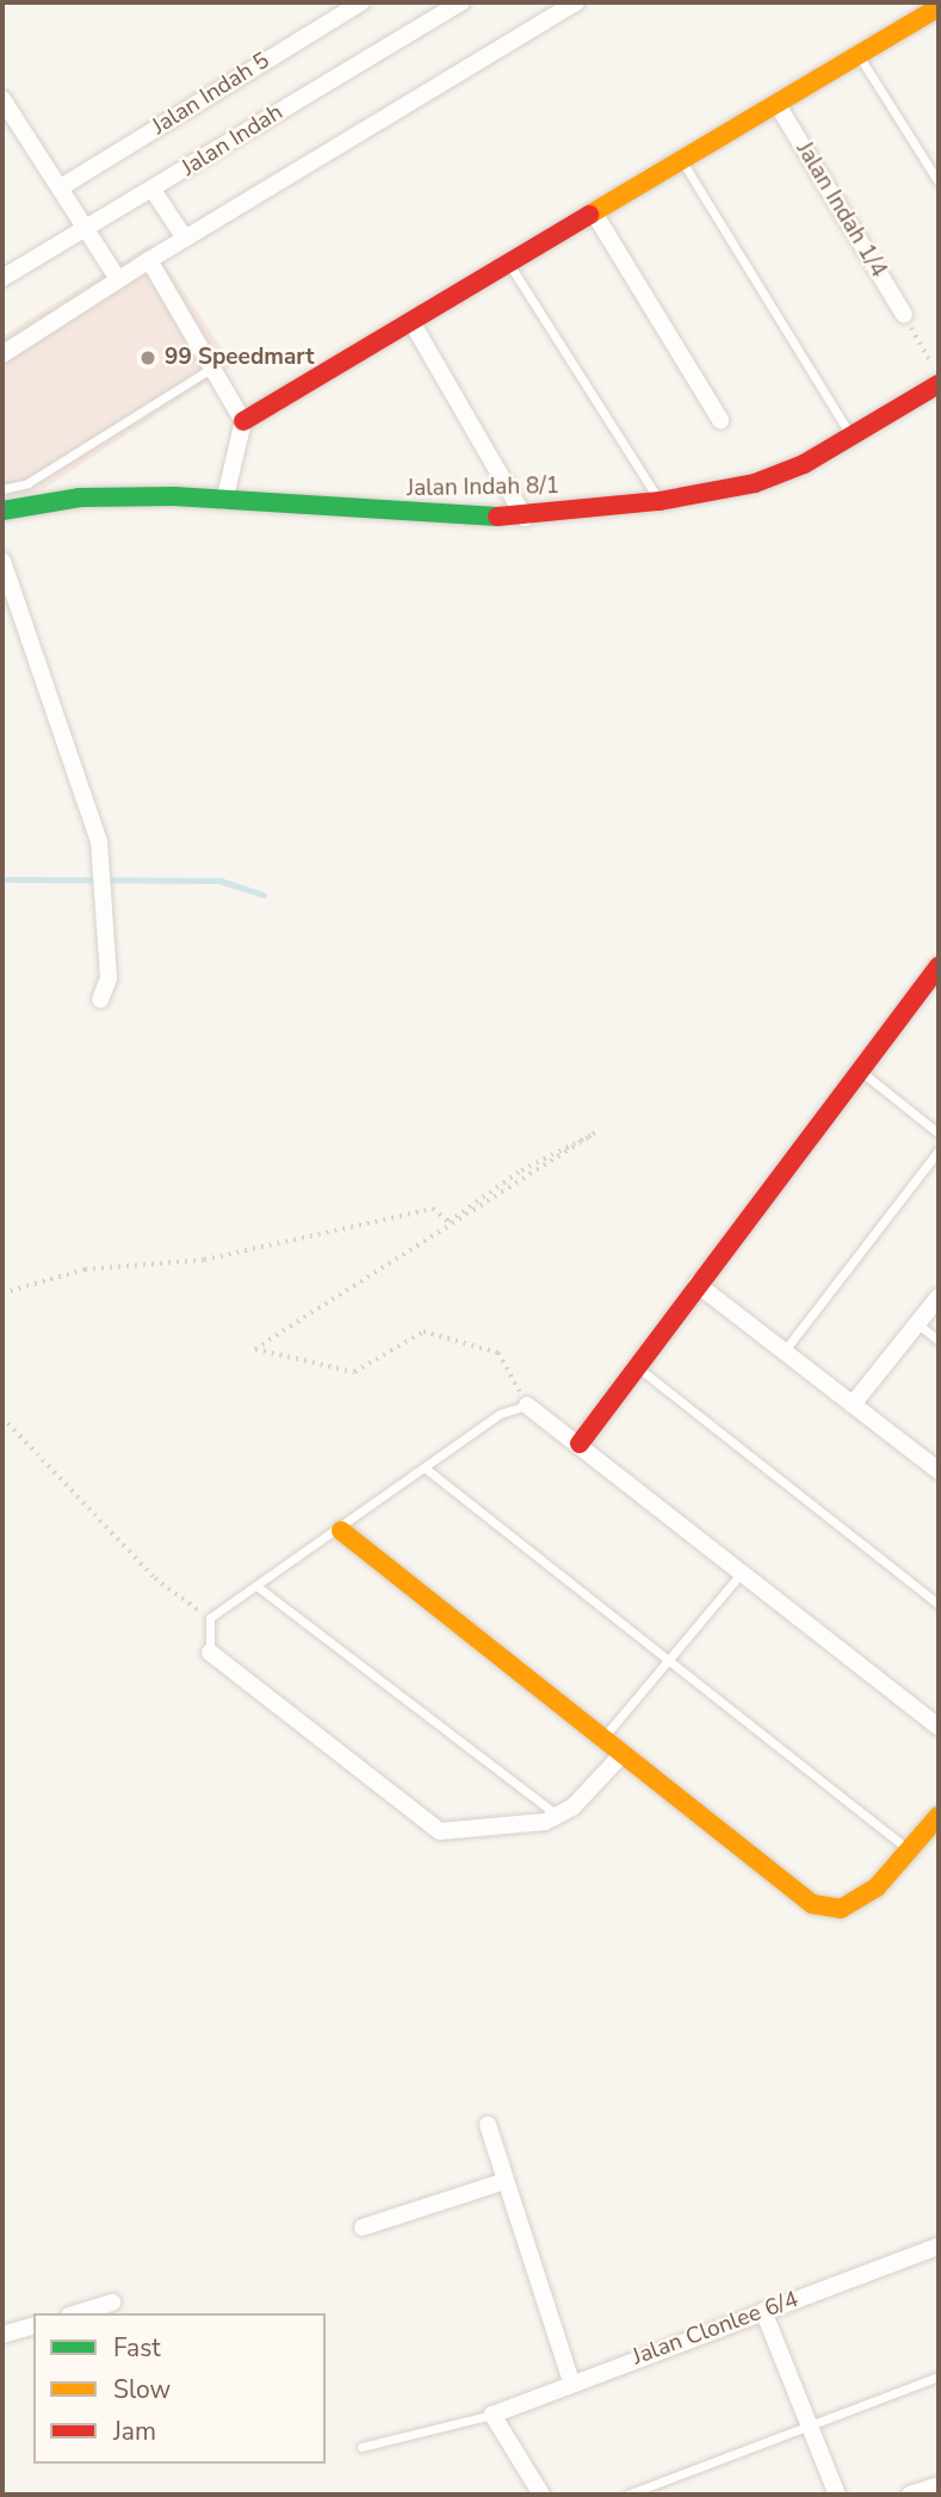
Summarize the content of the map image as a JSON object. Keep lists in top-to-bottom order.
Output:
{
  "streets": {
    "street": [
      "Jalan Indah 5",
      "Jalan Indah",
      "Jalan Indah 1/4",
      "Jalan Indah 8/1",
      "Jalan Clonlee 6/4"
    ]
  },
  "places": ["99 Speedmart"],
  "legend": ["Fast", "Slow", "Jam"]
}
